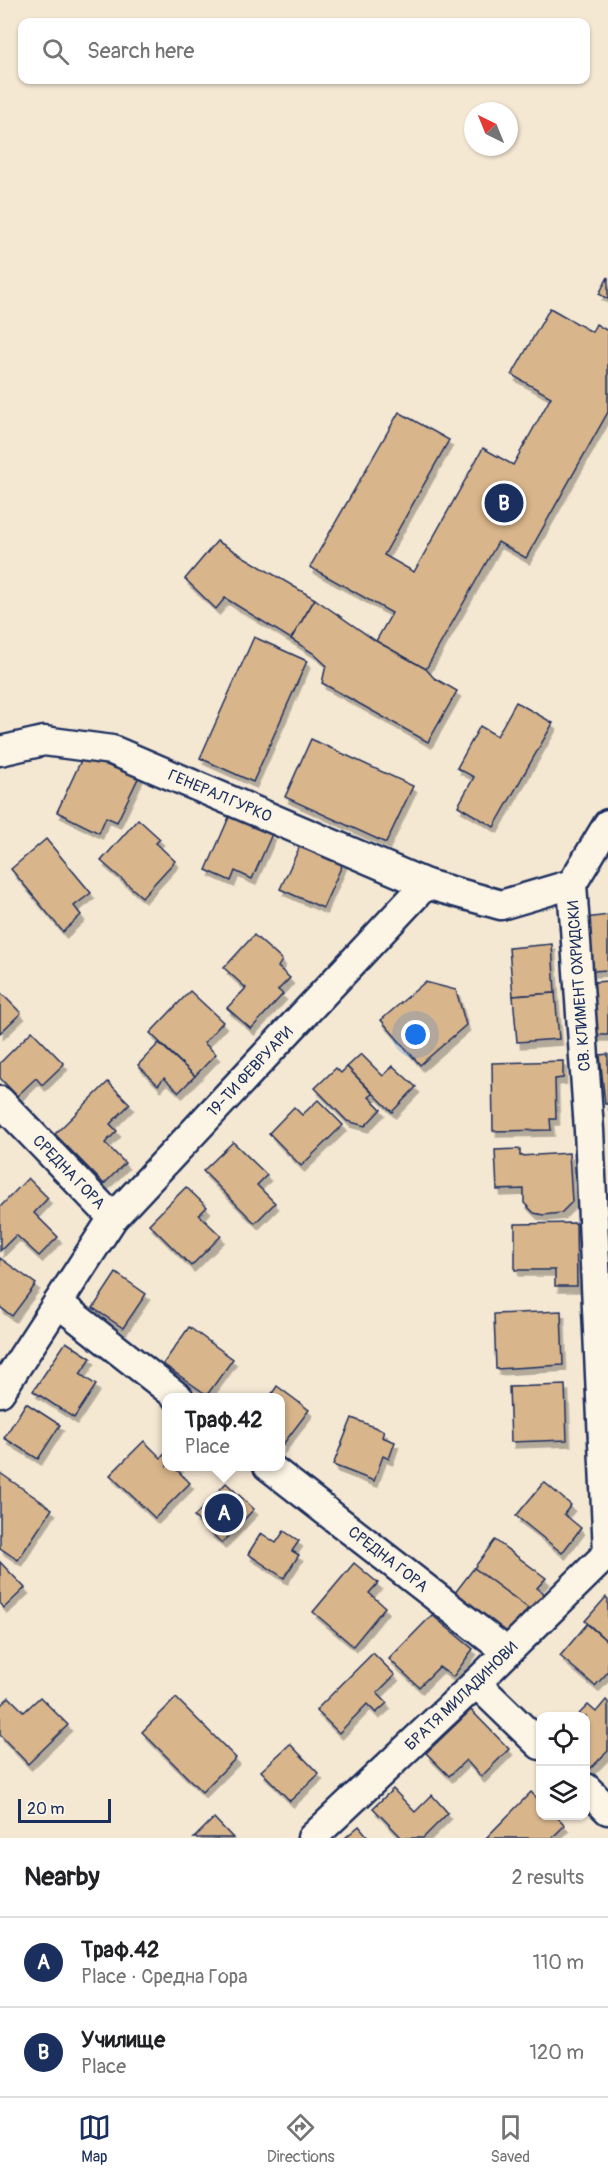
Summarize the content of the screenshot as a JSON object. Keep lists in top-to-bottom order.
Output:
{
  "streets": {
    "street": [
      "ГЕНЕРАЛ ГУРКО",
      "СВ. КЛИМЕНТ ОХРИДСКИ",
      "19-ТИ ФЕВРУАРИ",
      "СРЕДНА ГОРА",
      "БРАТЯ МИЛАДИНОВИ"
    ]
  },
  "crossings": [
    ["ГЕНЕРАЛ ГУРКО", "19-ТИ ФЕВРУАРИ"],
    ["СВ. КЛИМЕНТ ОХРИДСКИ", "БРАТЯ МИЛАДИНОВИ"],
    ["19-ТИ ФЕВРУАРИ", "СРЕДНА ГОРА"],
    ["СРЕДНА ГОРА", "БРАТЯ МИЛАДИНОВИ"]
  ],
  "scale_bar": "20 m",
  "north": "top left",
  "page": {
    "search": "Search here",
    "pins": ["B", "A"],
    "popup": ["Траф.42", "Place"],
    "scale": "20 m",
    "heading": ["Nearby", "2 results"],
    "list": [
      {
        "mark": "A",
        "name": "Траф.42",
        "note": "Place · Средна Гора",
        "value": "110 m"
      },
      {
        "mark": "B",
        "name": "Училище",
        "note": "Place",
        "value": "120 m"
      }
    ],
    "nav": ["Map", "Directions", "Saved"]
  }
}
